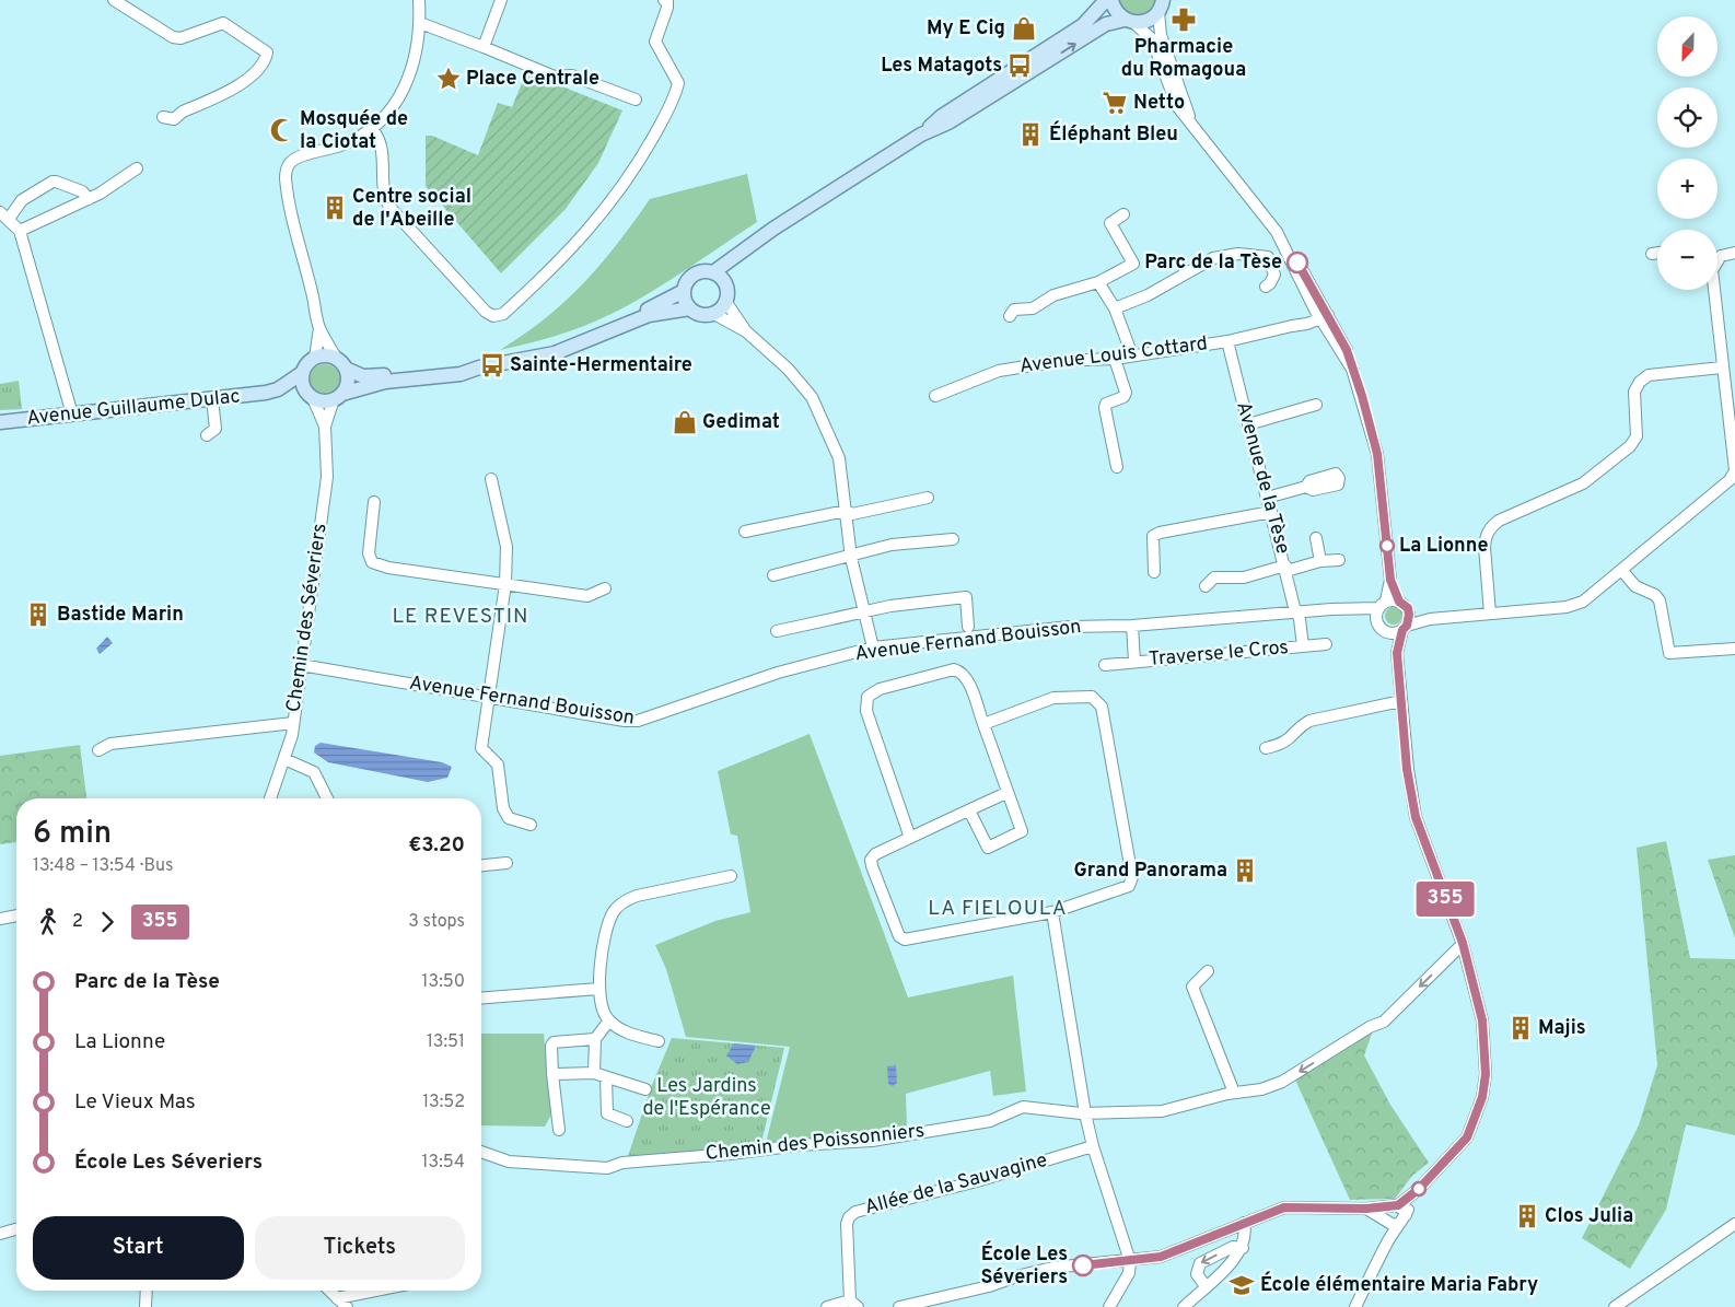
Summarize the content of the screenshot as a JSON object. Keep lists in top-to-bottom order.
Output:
{
  "streets": {
    "main road": ["Avenue Guillaume Dulac"],
    "street": [
      "Avenue Louis Cottard",
      "Avenue de la Tèse",
      "Chemin des Séveriers",
      "Avenue Fernand Bouisson",
      "Traverse le Cros",
      "Chemin des Poissonniers",
      "Allée de la Sauvagine"
    ]
  },
  "crossings": [
    ["Avenue Louis Cottard", "Avenue de la Tèse"],
    ["Avenue Guillaume Dulac", "Chemin des Séveriers"],
    ["Avenue de la Tèse", "Avenue Fernand Bouisson"],
    ["Avenue de la Tèse", "Traverse le Cros"],
    ["Chemin des Séveriers", "Avenue Fernand Bouisson"],
    ["Avenue Fernand Bouisson", "Traverse le Cros"]
  ],
  "districts": ["LE REVESTIN", "LA FIELOULA"],
  "parks": ["Les Jardins de l'Espérance"],
  "places": {
    "pharmacy": ["Pharmacie du Romagoua"],
    "shop": ["My E Cig", "Gedimat"],
    "bus stop": ["Les Matagots", "Sainte-Hermentaire"],
    "place": ["Place Centrale"],
    "supermarket": ["Netto"],
    "mosque": ["Mosquée de la Ciotat"],
    "building": [
      "Éléphant Bleu",
      "Centre social de l'Abeille",
      "Bastide Marin",
      "Grand Panorama",
      "Majis",
      "Clos Julia"
    ],
    "other": ["Parc de la Tèse", "La Lionne", "École Les Séveriers"],
    "school or university": ["École élémentaire Maria Fabry"]
  },
  "lines": ["bus line 355"],
  "north": "bottom",
  "page": {
    "on_map": "355",
    "map_buttons": ["+", "−"],
    "heading": ["6 min", "13:48 – 13:54 · Bus", "€3.20"],
    "legs": ["2", "355", "3 stops"],
    "list": [
      {
        "name": "Parc de la Tèse",
        "value": "13:50"
      },
      {
        "name": "La Lionne",
        "value": "13:51"
      },
      {
        "name": "Le Vieux Mas",
        "value": "13:52"
      },
      {
        "name": "École Les Séveriers",
        "value": "13:54"
      }
    ],
    "buttons": ["Start", "Tickets"]
  }
}
